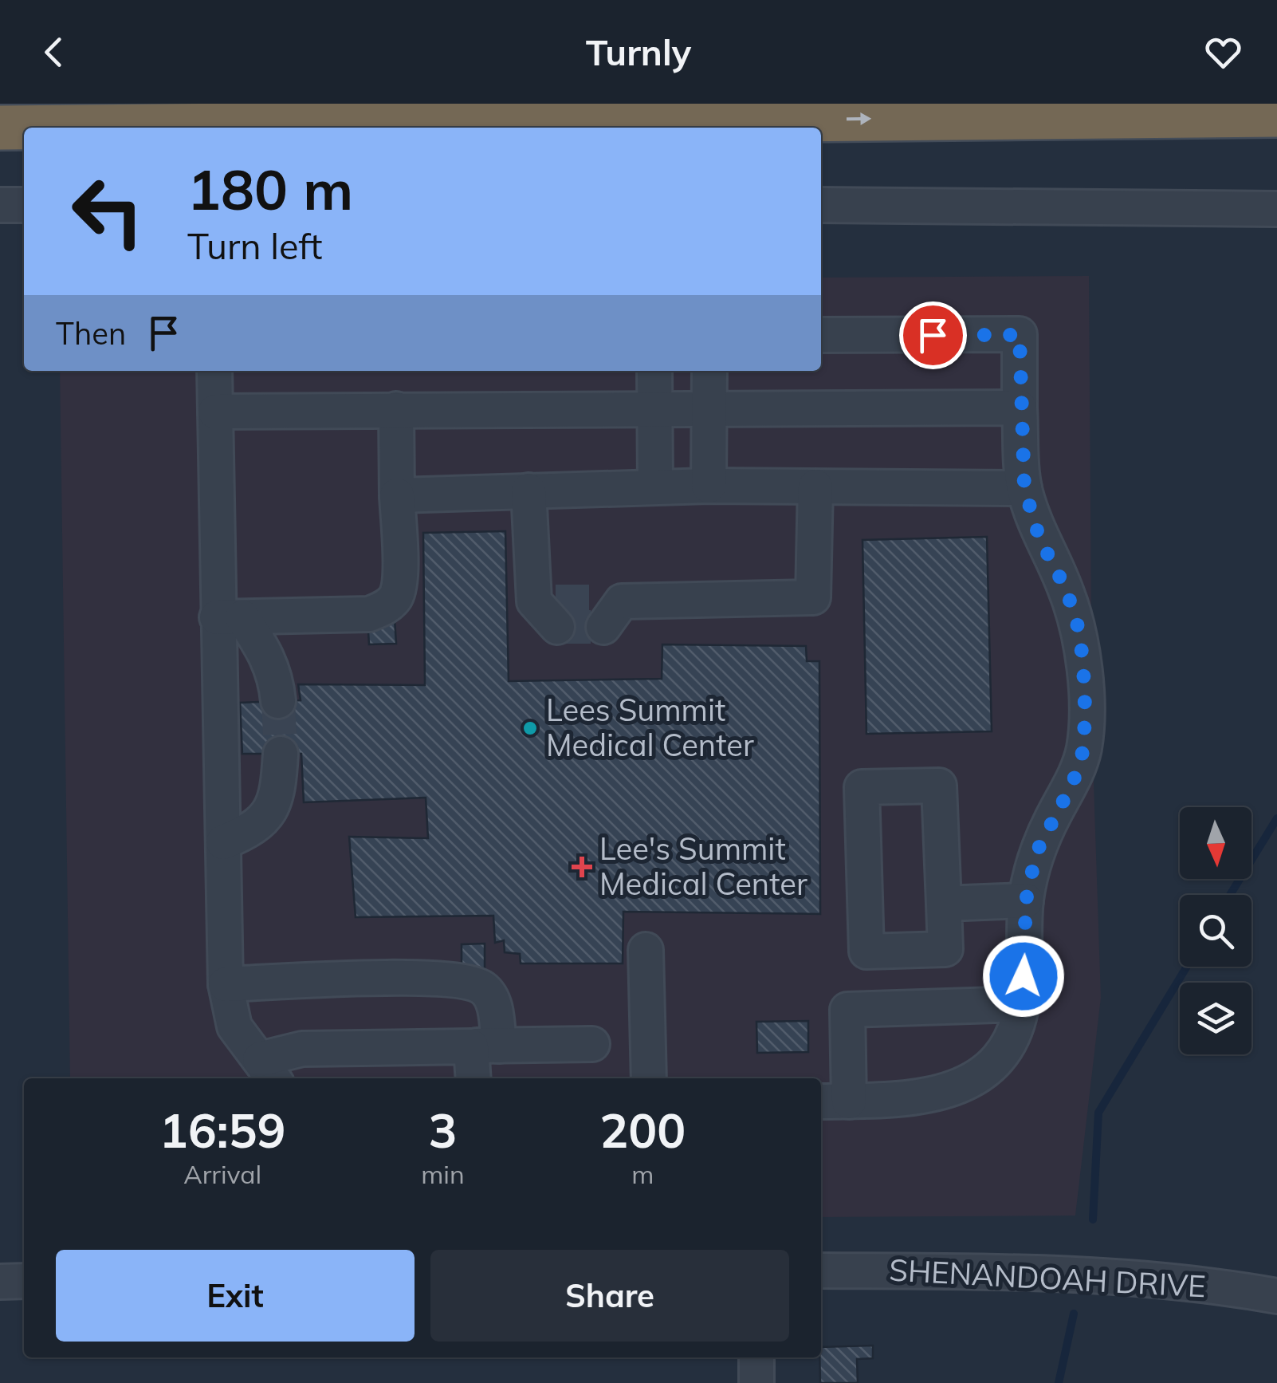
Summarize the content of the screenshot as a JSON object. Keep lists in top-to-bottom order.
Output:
{
  "streets": {
    "street": ["SHENANDOAH DRIVE"]
  },
  "places": {
    "other": ["Lees Summit Medical Center"],
    "health": ["Lee's Summit Medical Center"]
  },
  "north": "bottom",
  "page": {
    "header": "Turnly",
    "turn": ["180 m", "Turn left"],
    "then": "Then",
    "eta": [
      "16:59",
      "Arrival",
      "3",
      "min",
      "200",
      "m"
    ],
    "buttons": ["Exit", "Share"]
  }
}
